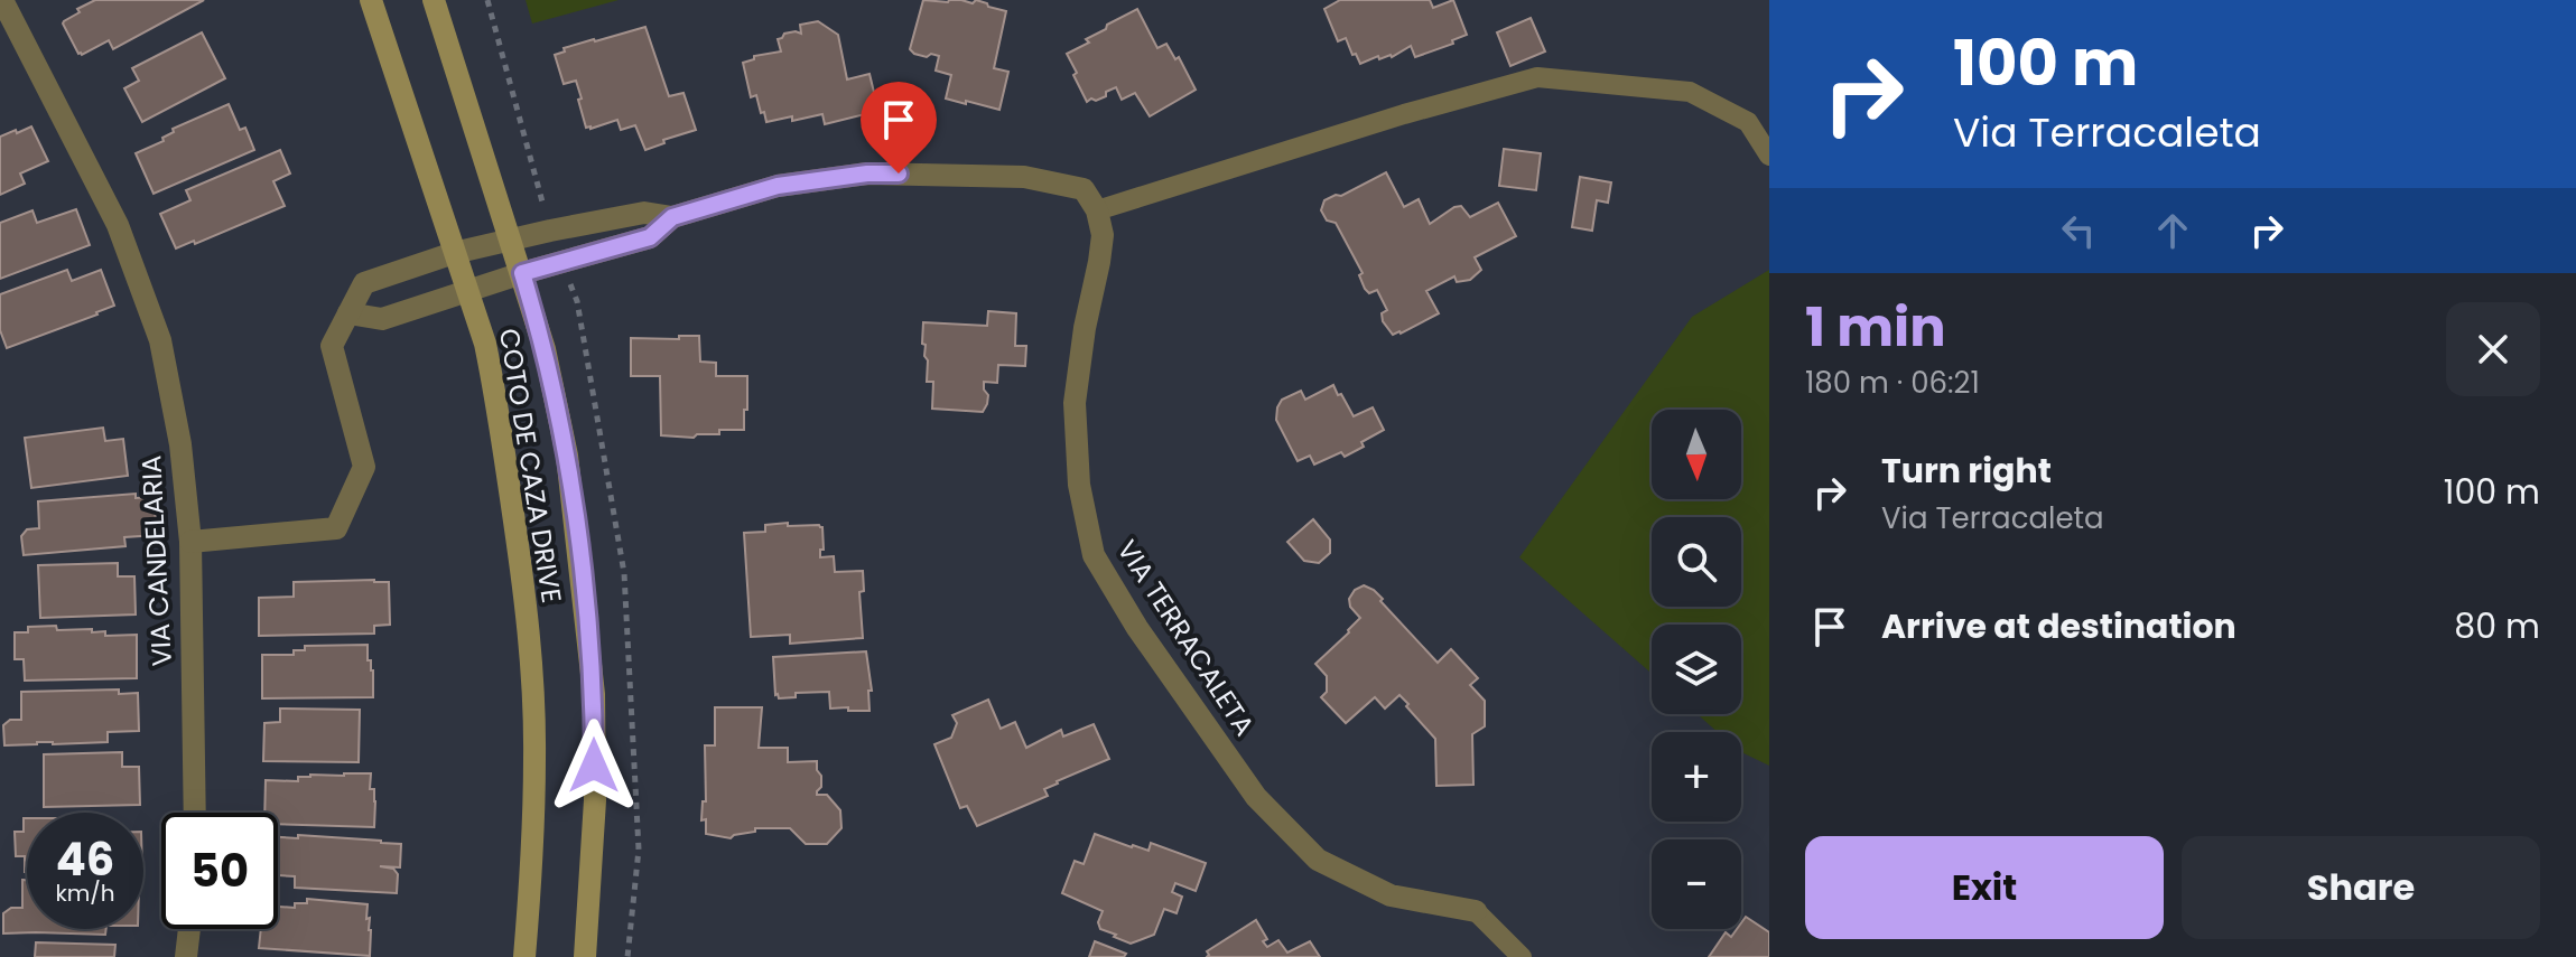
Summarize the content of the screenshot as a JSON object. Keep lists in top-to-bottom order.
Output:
{
  "streets": {
    "main road": ["COTO DE CAZA DRIVE"],
    "street": ["VIA CANDELARIA", "VIA TERRACALETA"]
  },
  "north": "bottom",
  "page": {
    "turn": ["100 m", "Via Terracaleta"],
    "heading": ["1 min", "180 m · 06:21"],
    "map_buttons": ["+", "−"],
    "list": [
      {
        "name": "Turn right",
        "note": "Via Terracaleta",
        "value": "100 m"
      },
      {
        "name": "Arrive at destination",
        "value": "80 m"
      }
    ],
    "speed": "46 km/h",
    "limit": "50",
    "buttons": ["Exit", "Share"]
  }
}
